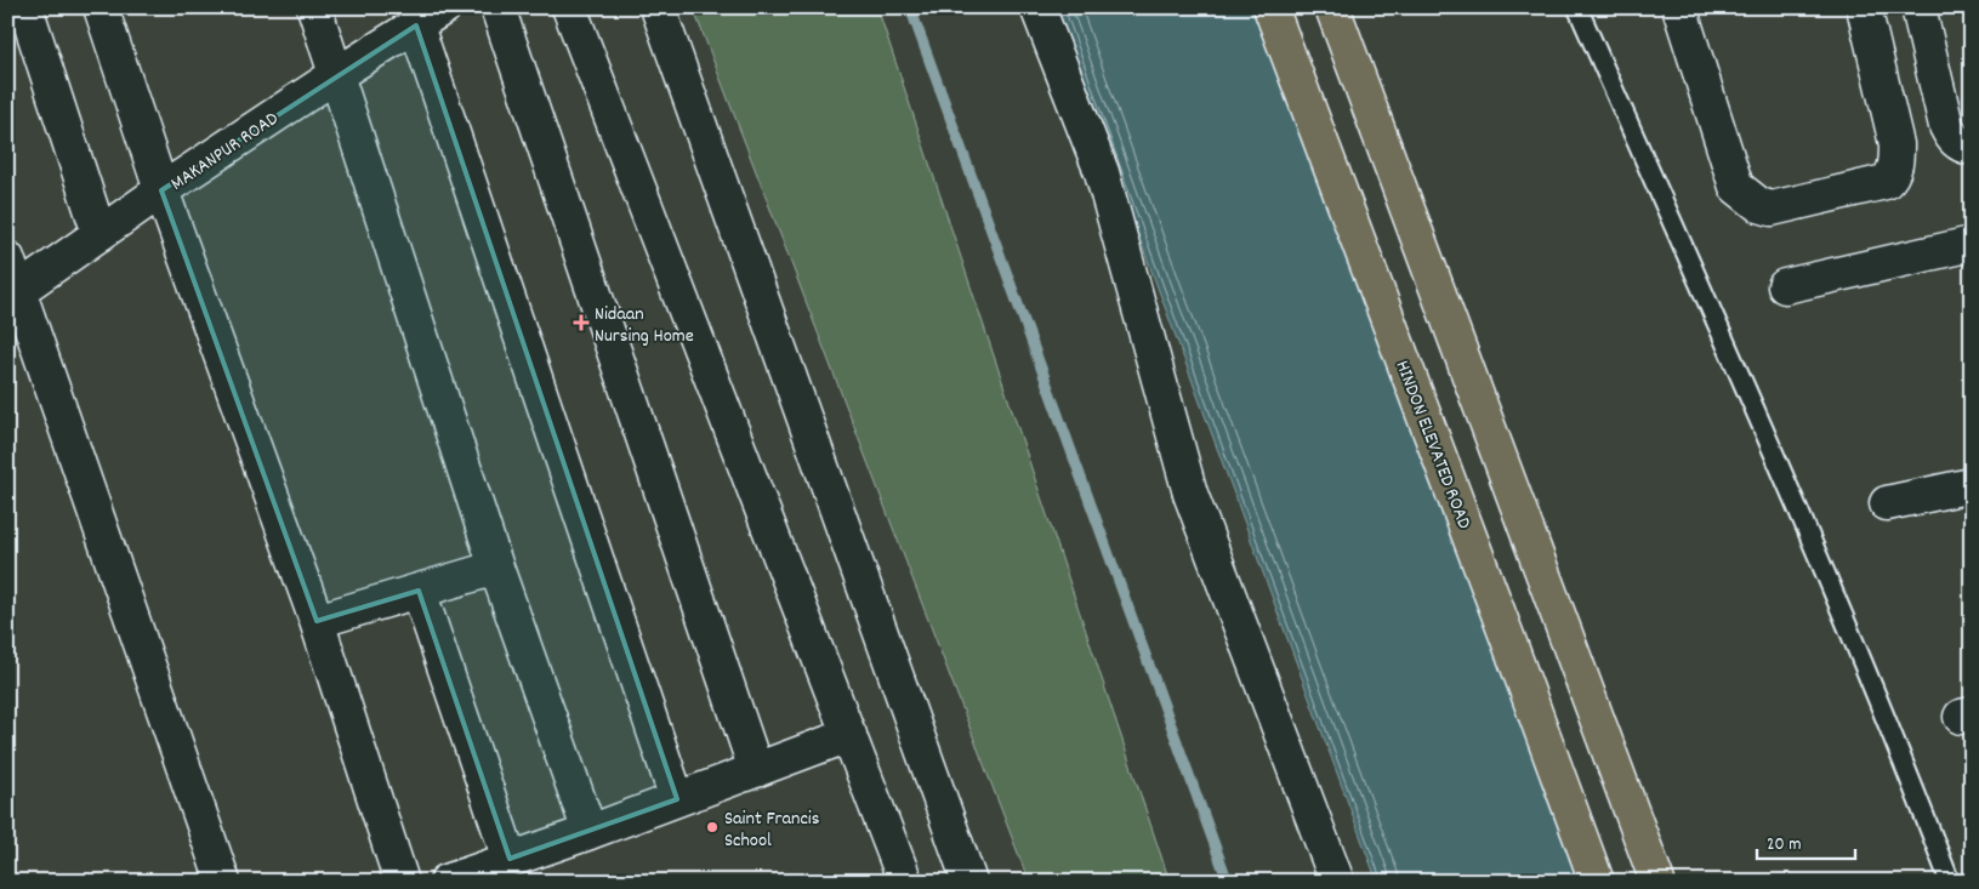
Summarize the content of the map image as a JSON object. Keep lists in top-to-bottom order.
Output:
{
  "streets": {
    "highway": ["HINDON ELEVATED ROAD"],
    "street": ["MAKANPUR ROAD"]
  },
  "places": {
    "health": ["Nidaan Nursing Home"],
    "other": ["Saint Francis School"]
  },
  "scale_bar": "20 m"
}
